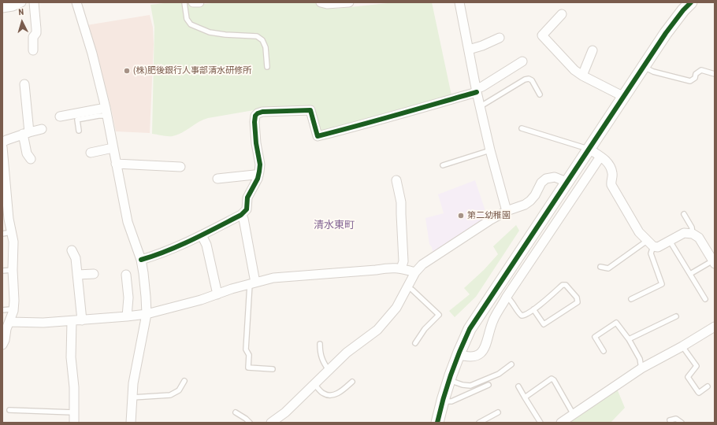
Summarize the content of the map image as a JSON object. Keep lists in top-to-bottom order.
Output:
{
  "districts": ["清水東町"],
  "places": ["(株)肥後銀行人事部清水研修所", "第二幼稚園"],
  "north": "top"
}
